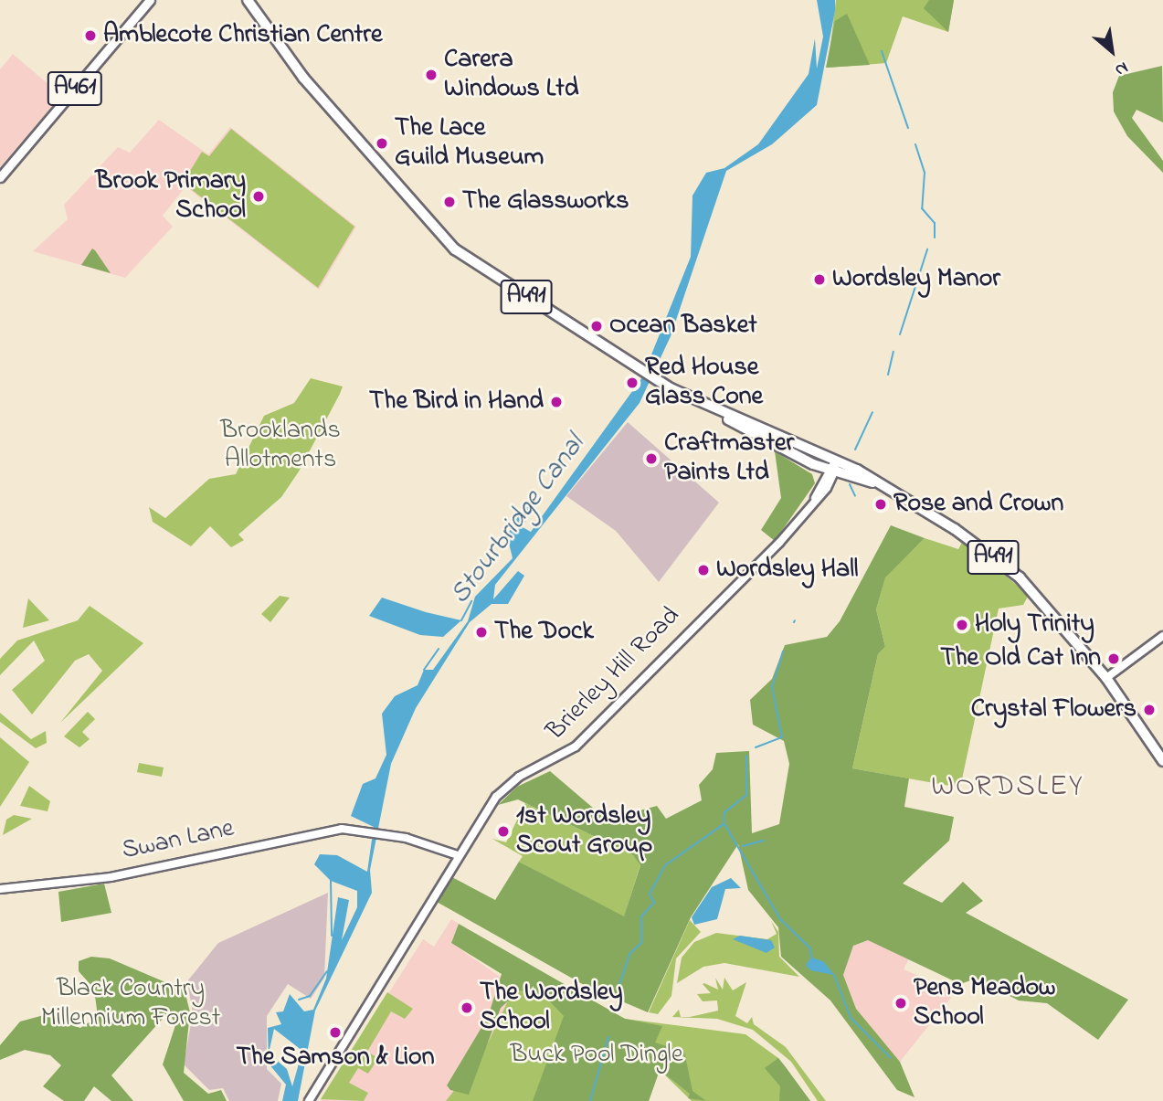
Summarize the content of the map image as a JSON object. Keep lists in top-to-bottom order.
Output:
{
  "streets": {
    "highway": ["A491"],
    "main road": ["A461", "Brierley Hill Road", "Swan Lane"]
  },
  "crossings": [
    ["A491", "Brierley Hill Road"],
    ["Brierley Hill Road", "Swan Lane"]
  ],
  "districts": ["WORDSLEY"],
  "water": ["Stourbridge Canal"],
  "parks": ["Brooklands Allotments", "Black Country Millennium Forest", "Buck Pool Dingle"],
  "places": [
    "Amblecote Christian Centre",
    "Carera Windows Ltd",
    "The Lace Guild Museum",
    "Brook Primary School",
    "The Glassworks",
    "Wordsley Manor",
    "Ocean Basket",
    "Red House Glass Cone",
    "The Bird in Hand",
    "Craftmaster Paints Ltd",
    "Rose and Crown",
    "Wordsley Hall",
    "Holy Trinity",
    "The Dock",
    "The Old Cat Inn",
    "Crystal Flowers",
    "1st Wordsley Scout Group",
    "Pens Meadow School",
    "The Wordsley School",
    "The Samson & Lion"
  ],
  "north": "bottom right"
}
